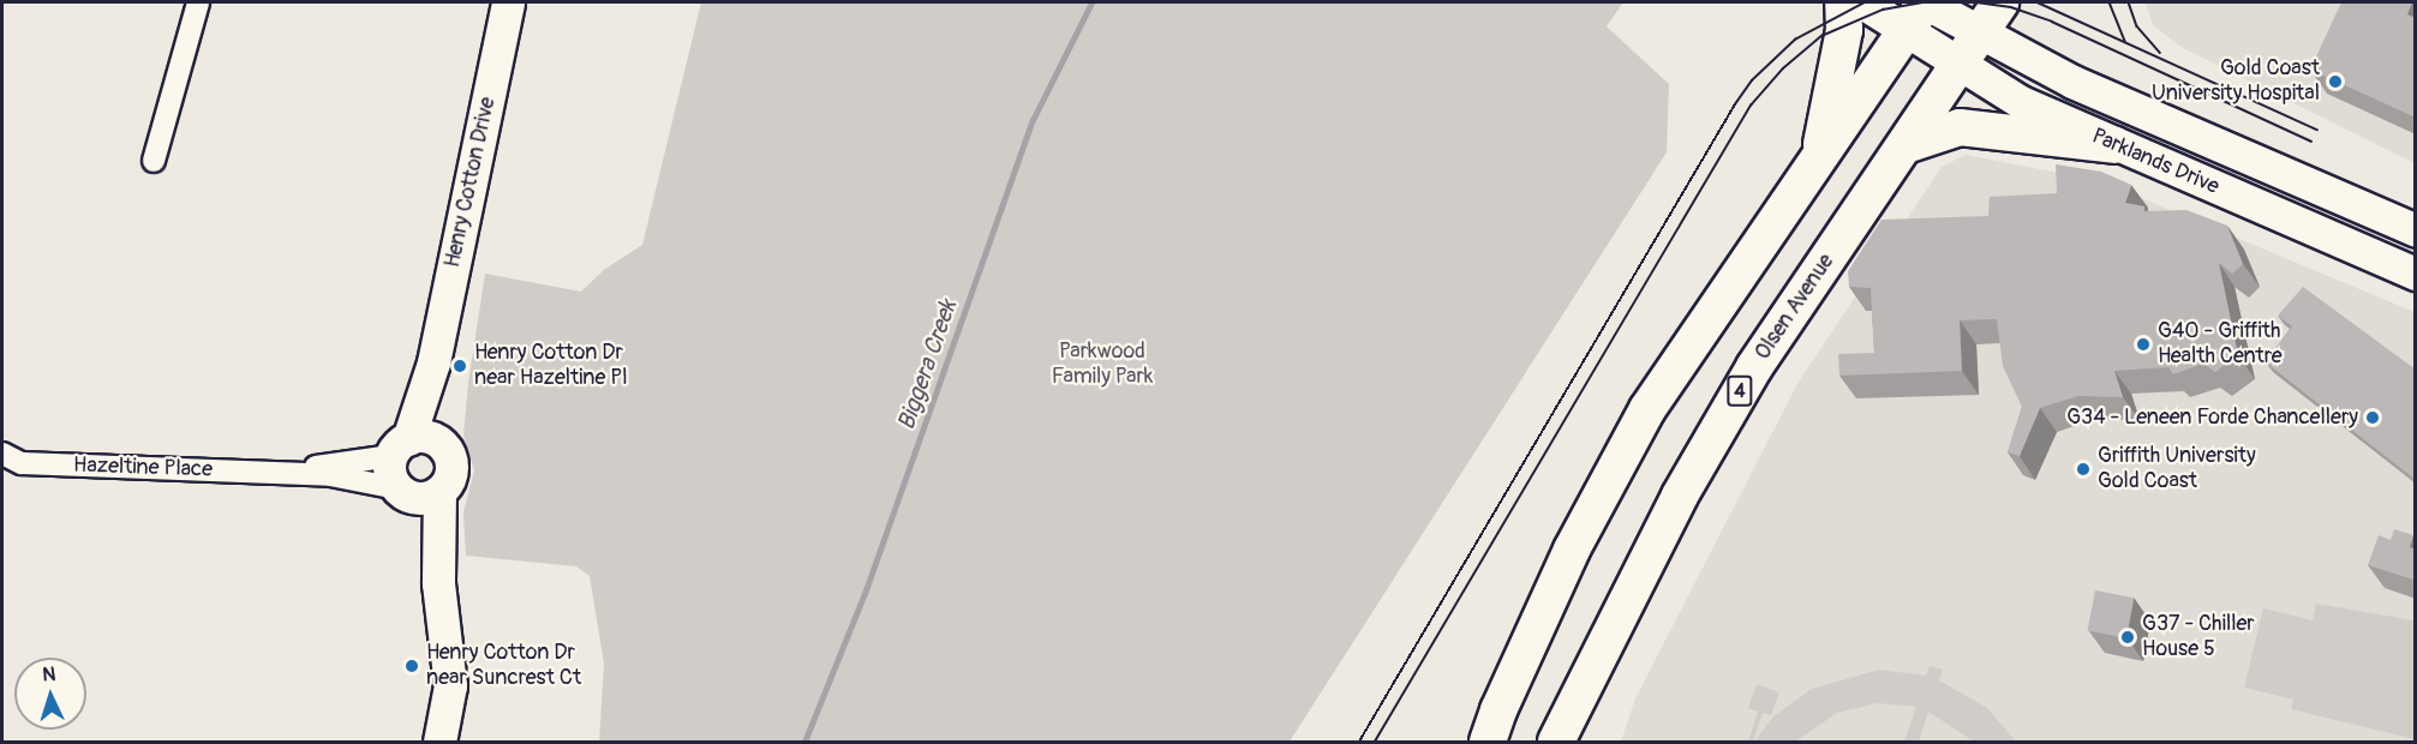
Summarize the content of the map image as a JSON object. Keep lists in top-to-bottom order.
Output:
{
  "streets": {
    "main road": ["Olsen Avenue", "4"],
    "street": ["Parklands Drive", "Henry Cotton Drive", "Hazeltine Place"]
  },
  "crossings": [
    ["Parklands Drive", "Olsen Avenue"],
    ["Henry Cotton Drive", "Hazeltine Place"]
  ],
  "water": ["Biggera Creek"],
  "parks": ["Parkwood Family Park"],
  "places": [
    "Gold Coast University Hospital",
    "G40 - Griffith Health Centre",
    "Henry Cotton Dr near Hazeltine Pl",
    "G34 - Leneen Forde Chancellery",
    "Griffith University Gold Coast",
    "G37 - Chiller House 5",
    "Henry Cotton Dr near Suncrest Ct"
  ],
  "north": "top"
}
